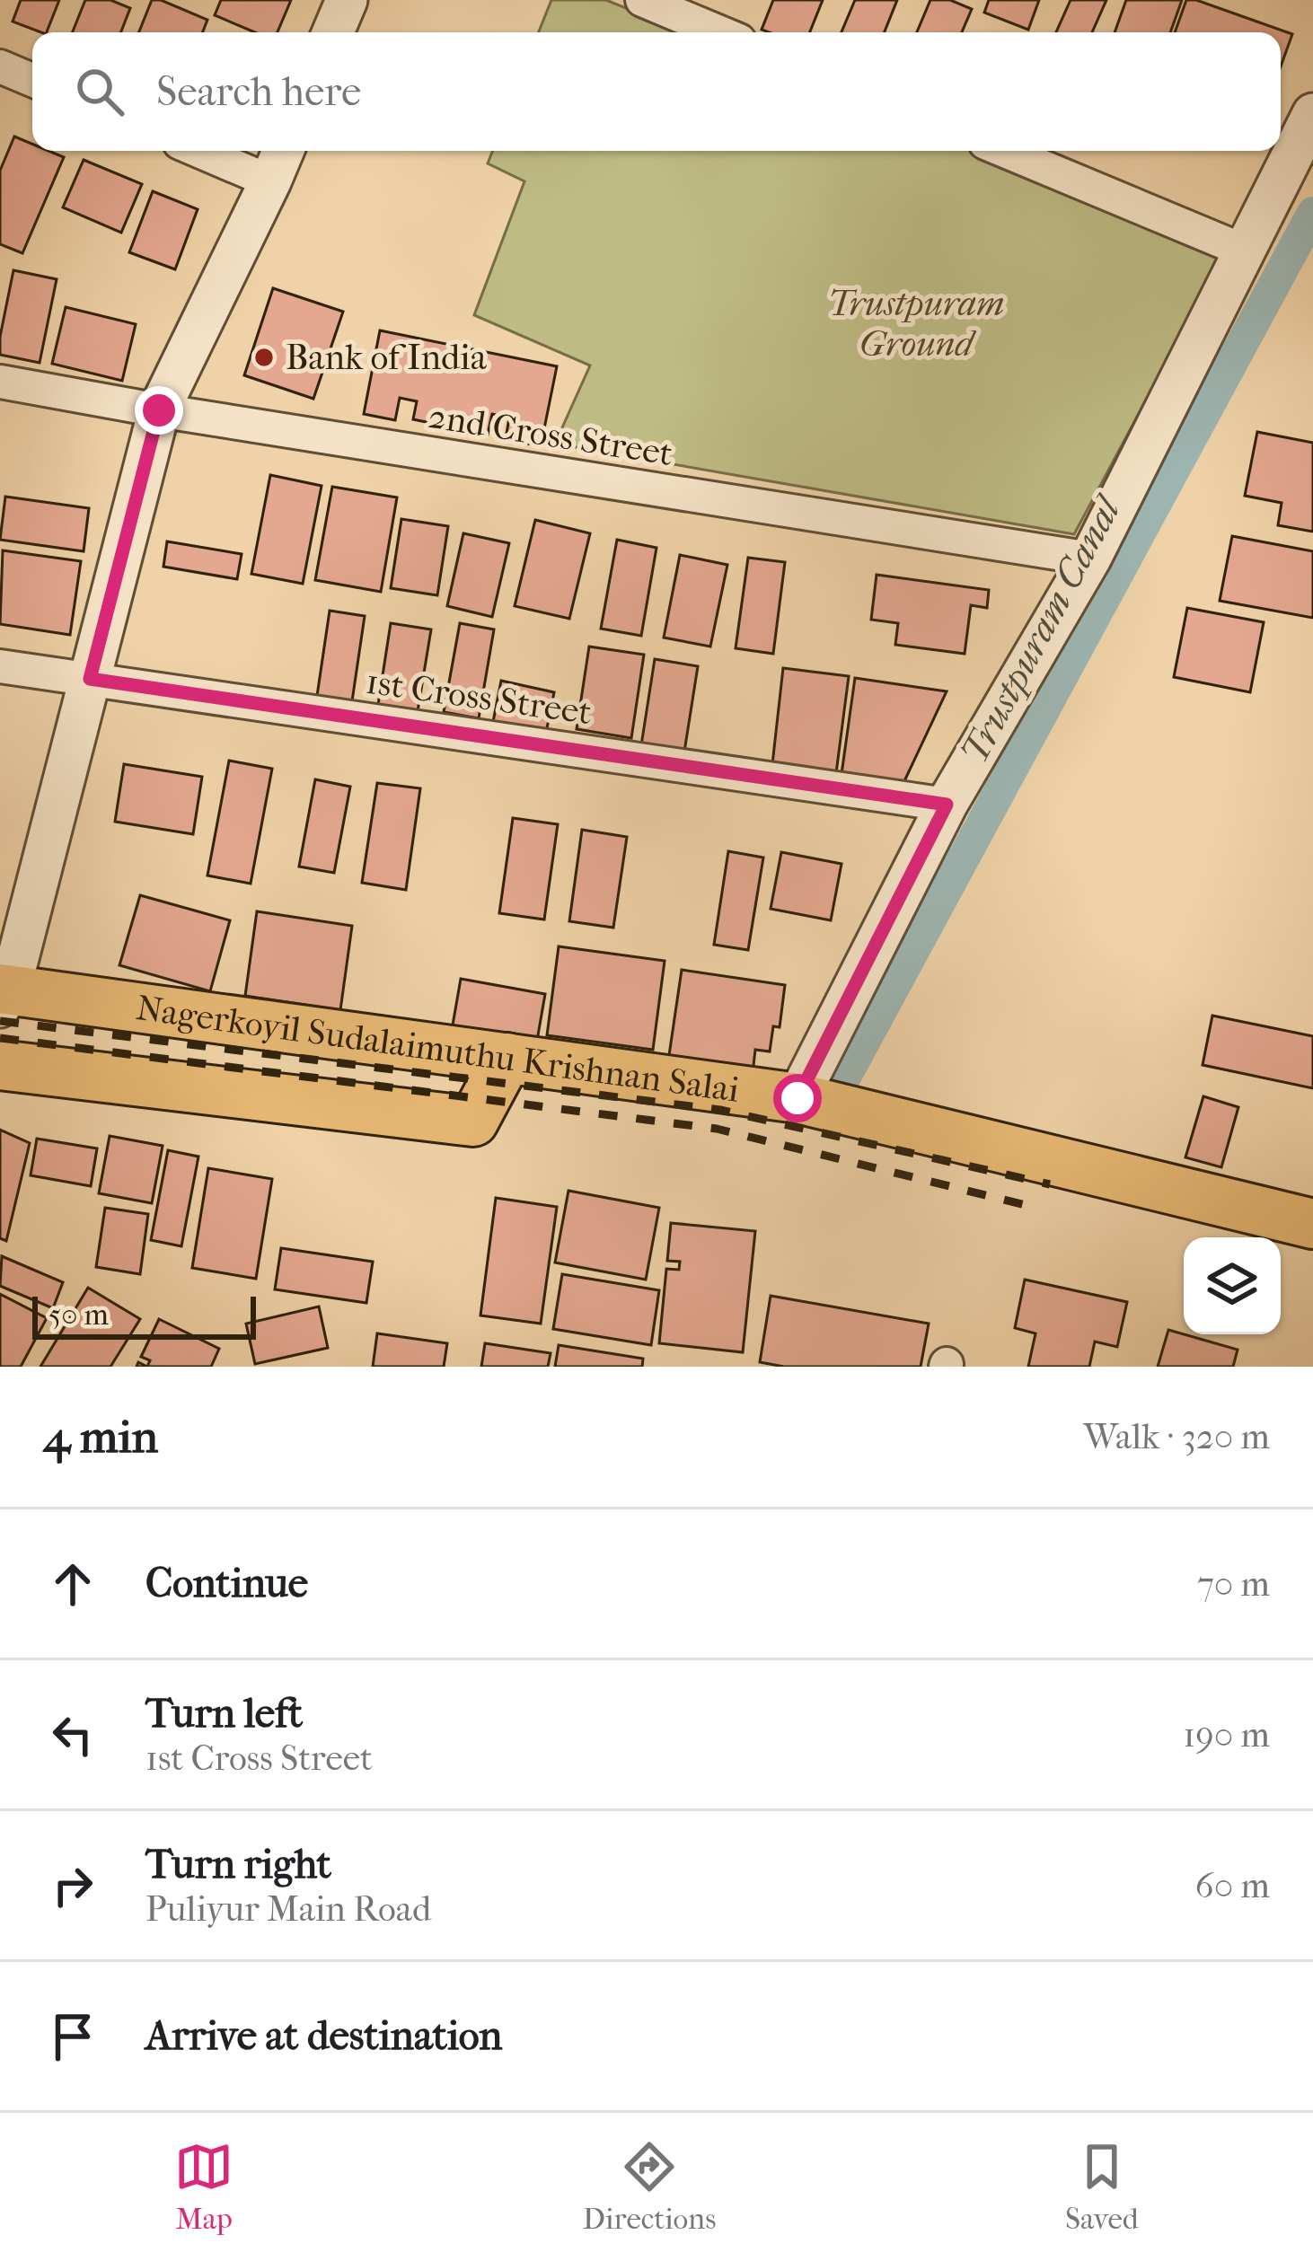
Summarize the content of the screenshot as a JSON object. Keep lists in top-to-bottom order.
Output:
{
  "streets": {
    "main road": ["Nagerkoyil Sudalaimuthu Krishnan Salai"],
    "street": ["2nd Cross Street", "1st Cross Street"]
  },
  "water": ["Trustpuram Canal"],
  "parks": ["Trustpuram Ground"],
  "places": ["Bank of India"],
  "scale_bar": "50 m",
  "page": {
    "search": "Search here",
    "scale": "50 m",
    "heading": ["4 min", "Walk · 320 m"],
    "list": [
      ["Continue", "70 m"],
      ["Turn left", "1st Cross Street", "190 m"],
      ["Turn right", "Puliyur Main Road", "60 m"],
      "Arrive at destination"
    ],
    "nav": ["Map", "Directions", "Saved"]
  }
}
